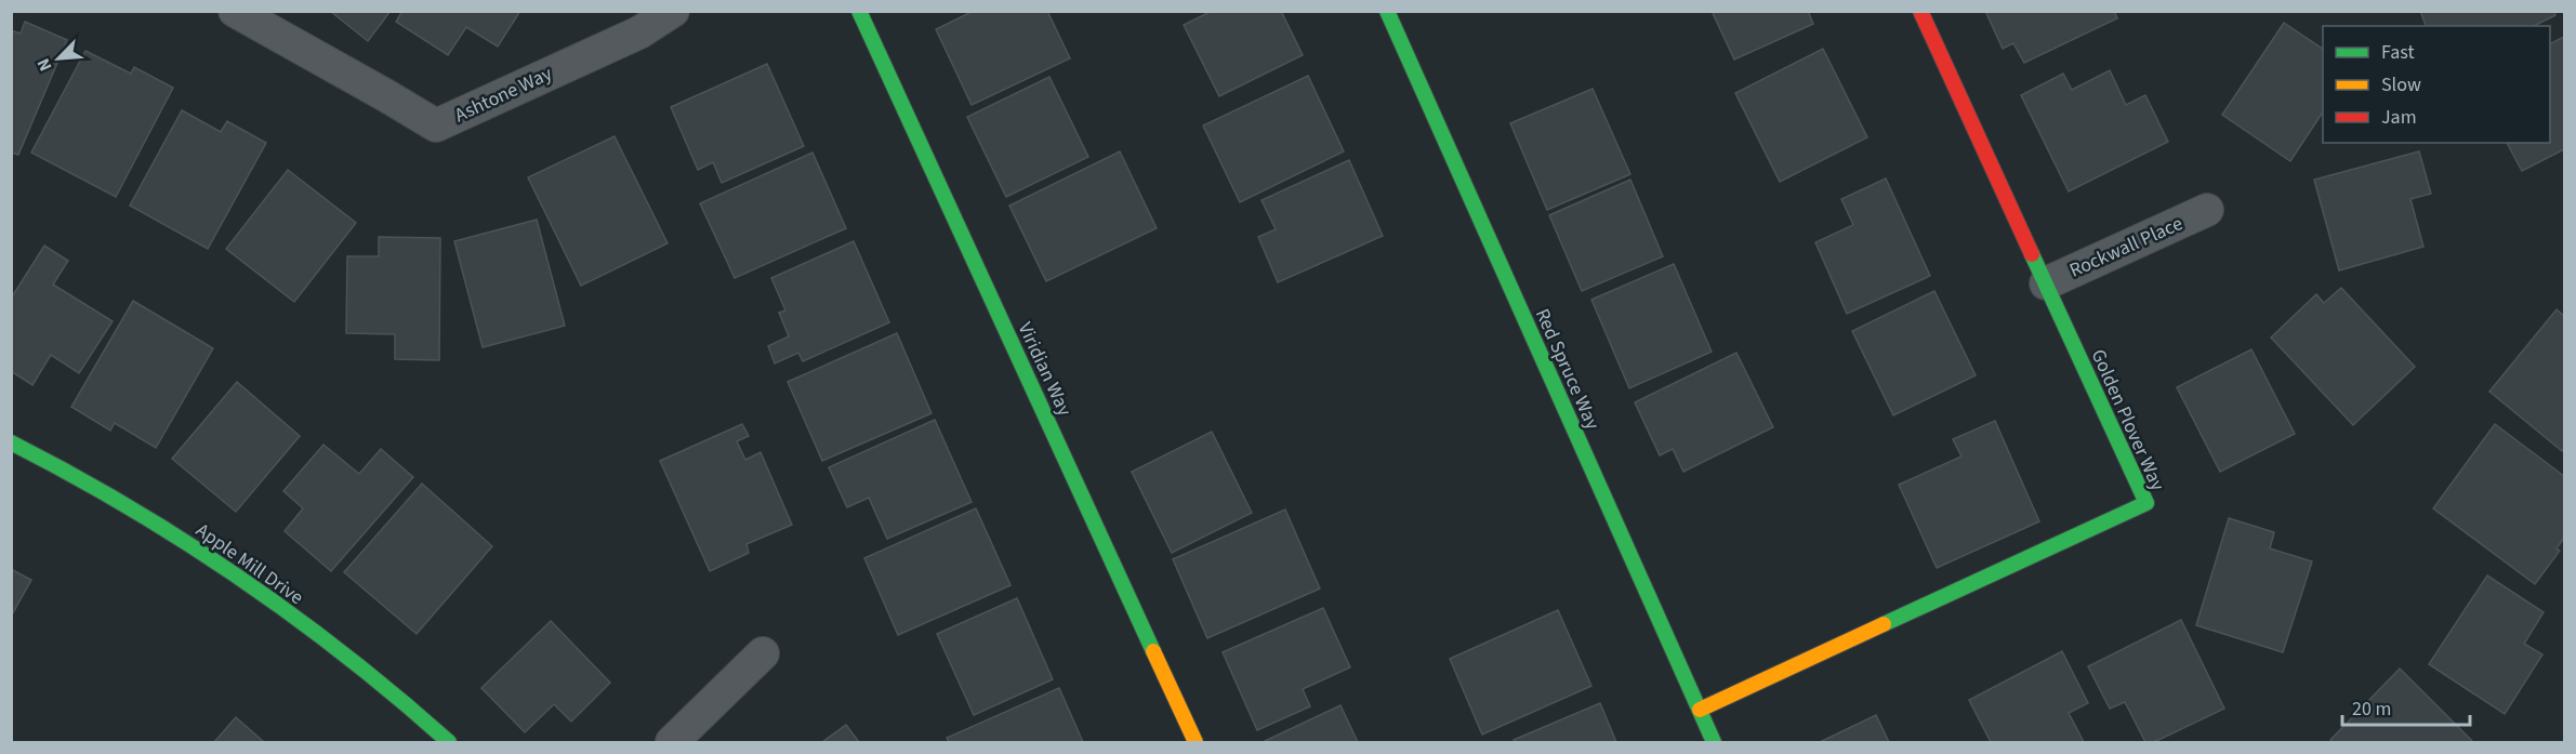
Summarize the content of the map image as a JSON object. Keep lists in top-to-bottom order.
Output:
{
  "streets": {
    "street": [
      "Ashtone Way",
      "Rockwall Place",
      "Viridian Way",
      "Red Spruce Way",
      "Golden Plover Way",
      "Apple Mill Drive"
    ]
  },
  "crossings": [
    ["Rockwall Place", "Golden Plover Way"],
    ["Red Spruce Way", "Golden Plover Way"]
  ],
  "legend": ["Fast", "Slow", "Jam"],
  "scale_bar": "20 m",
  "north": "bottom left"
}
